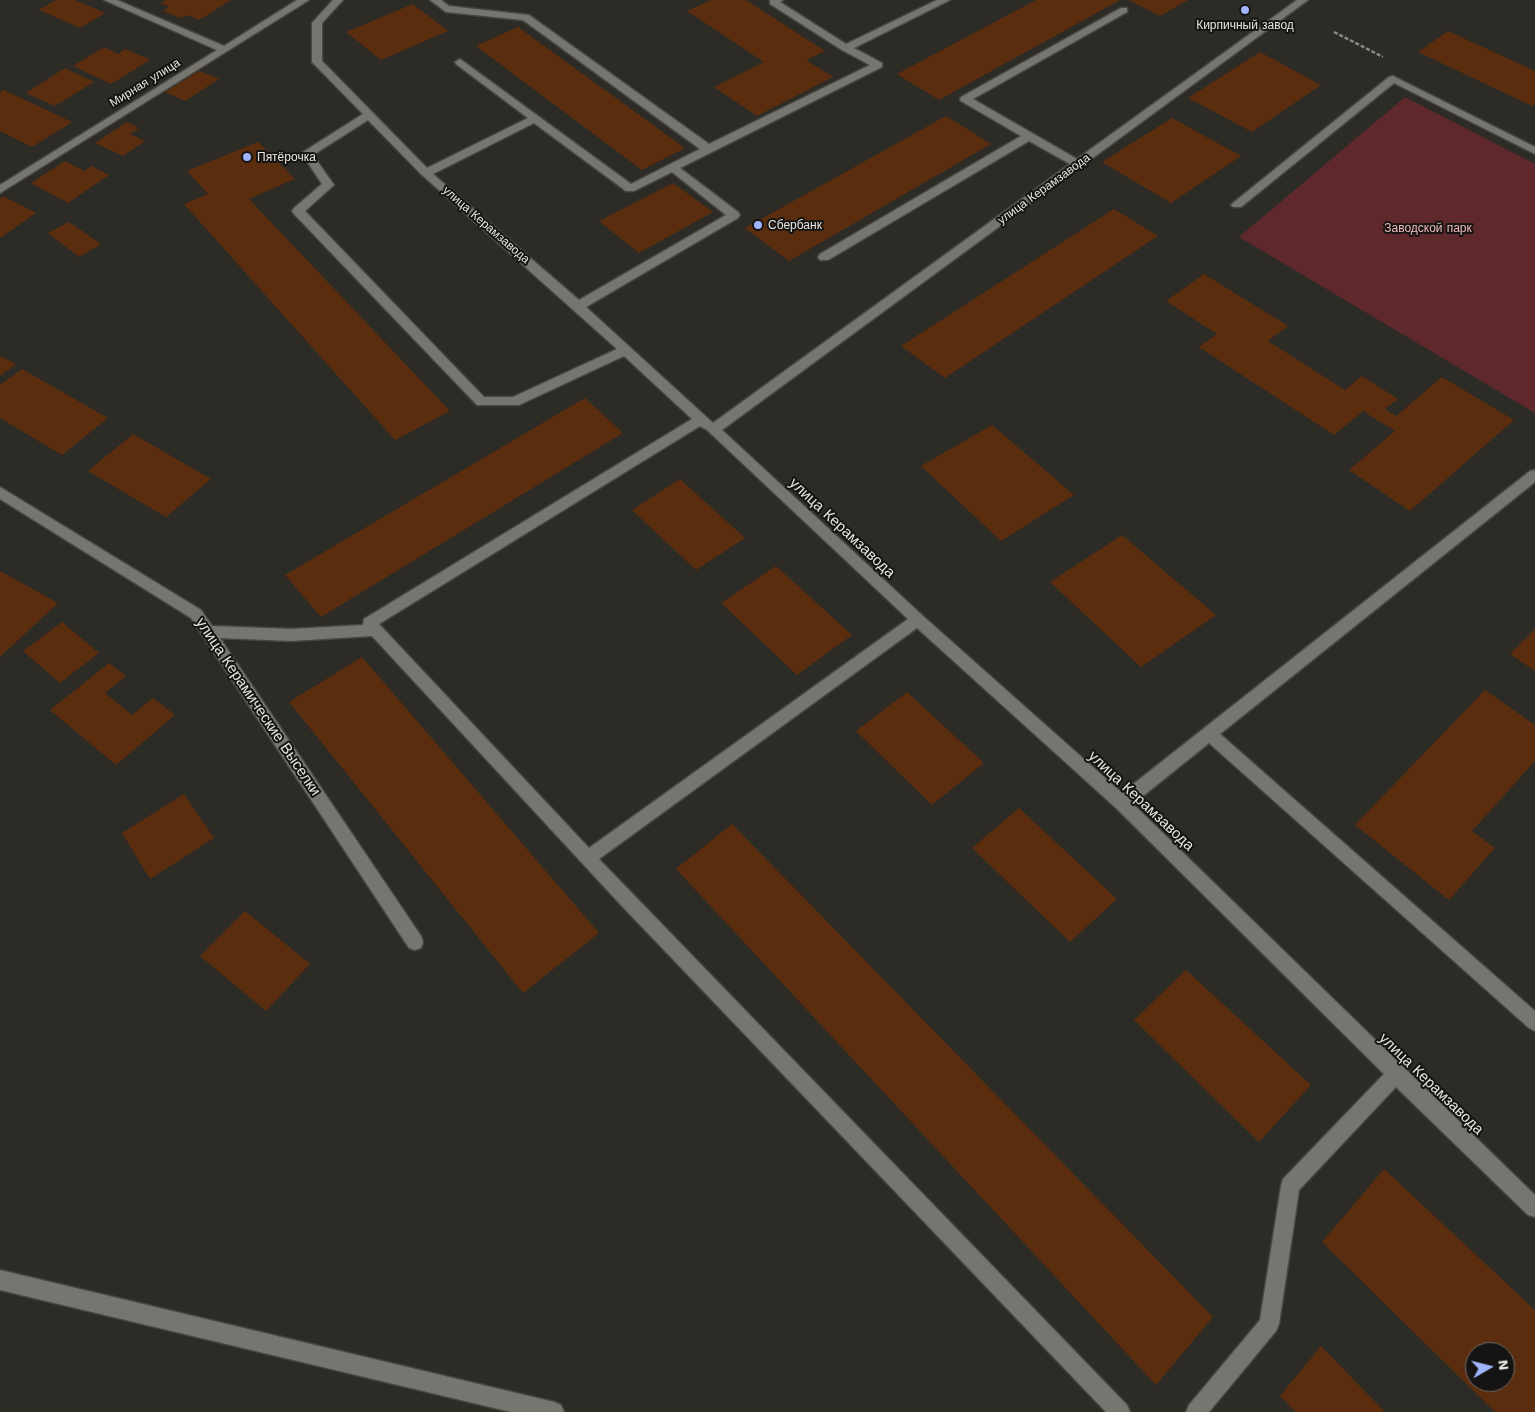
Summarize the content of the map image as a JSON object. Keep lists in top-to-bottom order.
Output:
{
  "streets": {
    "street": ["Мирная улица", "улица Керамзавода", "улица Керамические Выселки"]
  },
  "parks": ["Заводской парк"],
  "places": ["Кирпичный завод", "Пятёрочка", "Сбербанк"],
  "north": "right"
}
